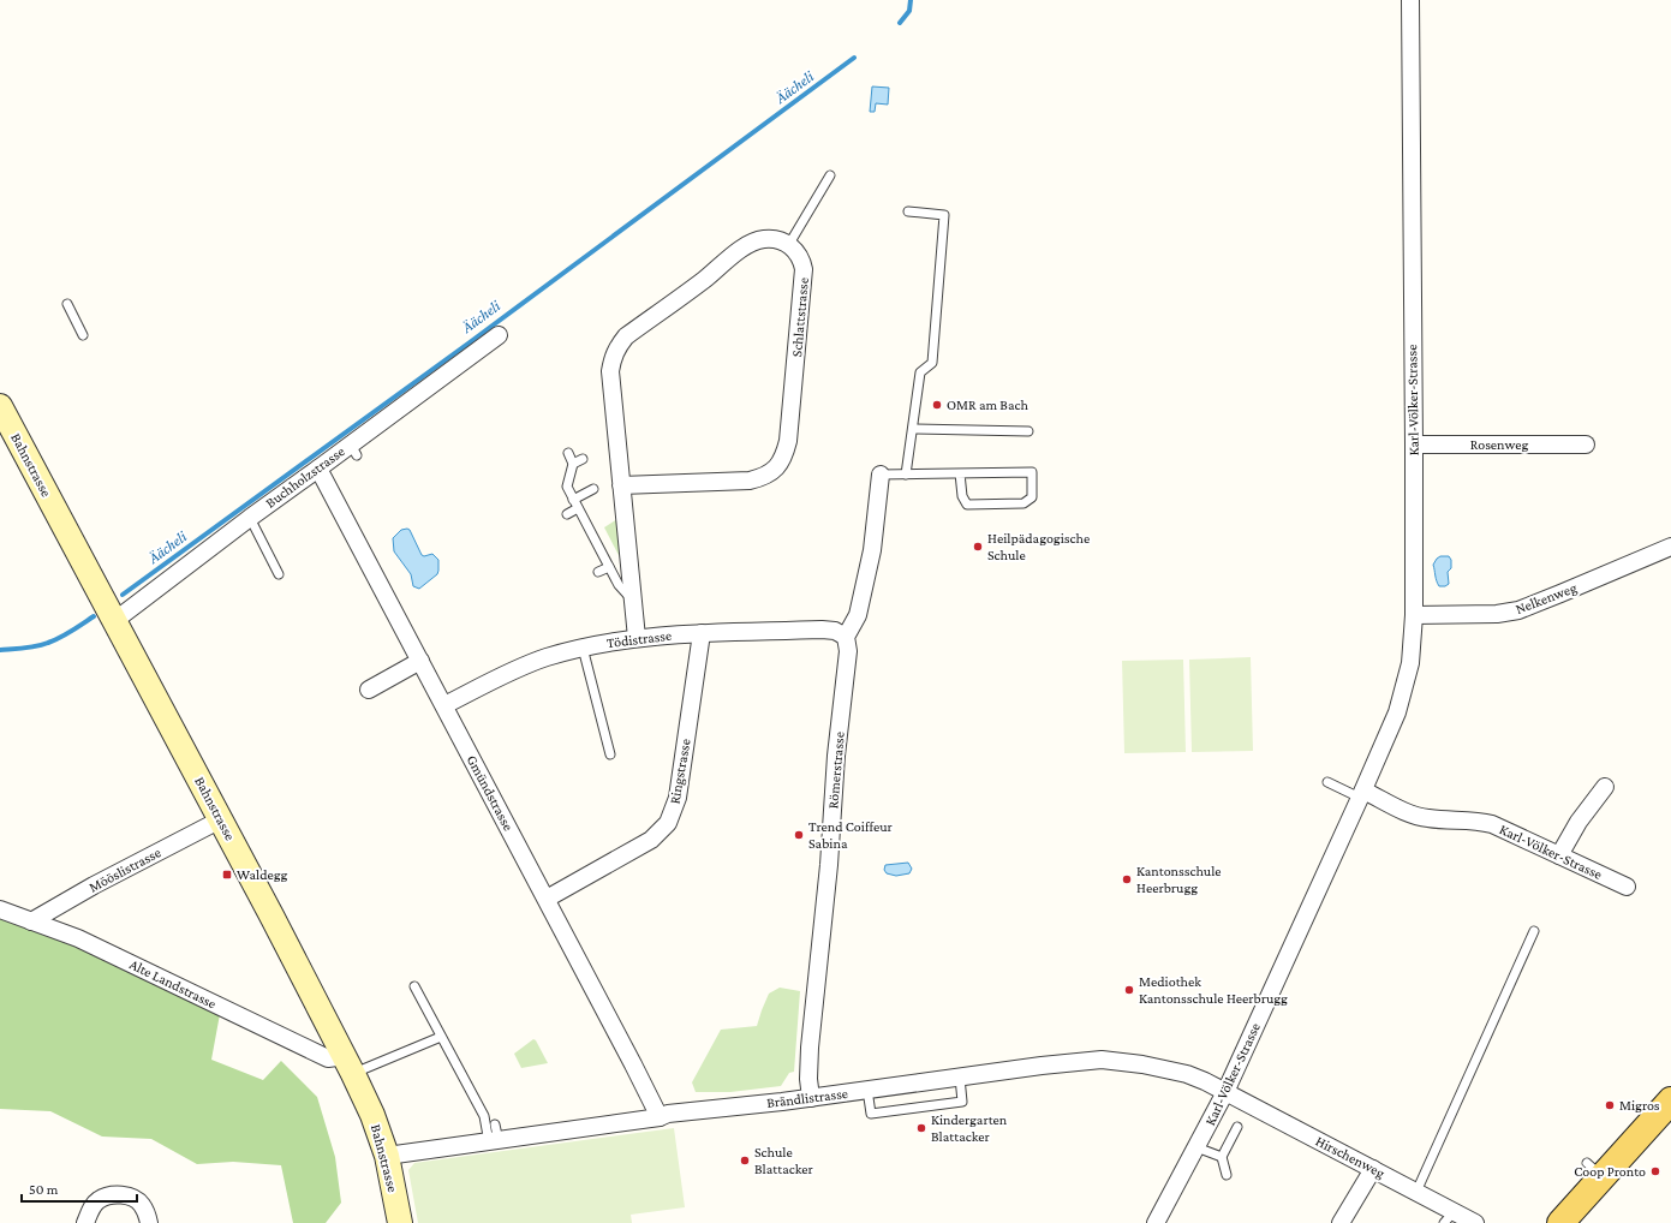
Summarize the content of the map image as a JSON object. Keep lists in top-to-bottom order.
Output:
{
  "streets": {
    "main road": ["Bahnstrasse"],
    "street": [
      "Schlattstrasse",
      "Karl-Völker-Strasse",
      "Rosenweg",
      "Buchholzstrasse",
      "Nelkenweg",
      "Tödistrasse",
      "Römerstrasse",
      "Ringstrasse",
      "Gmündstrasse",
      "Mööslistrasse",
      "Alte Landstrasse",
      "Brändlistrasse",
      "Hirschenweg"
    ]
  },
  "crossings": [
    ["Karl-Völker-Strasse", "Rosenweg"],
    ["Karl-Völker-Strasse", "Nelkenweg"],
    ["Karl-Völker-Strasse", "Brändlistrasse"],
    ["Karl-Völker-Strasse", "Hirschenweg"],
    ["Bahnstrasse", "Buchholzstrasse"],
    ["Bahnstrasse", "Mööslistrasse"],
    ["Bahnstrasse", "Alte Landstrasse"],
    ["Bahnstrasse", "Brändlistrasse"],
    ["Buchholzstrasse", "Gmündstrasse"],
    ["Tödistrasse", "Römerstrasse"],
    ["Tödistrasse", "Ringstrasse"],
    ["Tödistrasse", "Gmündstrasse"],
    ["Römerstrasse", "Brändlistrasse"],
    ["Ringstrasse", "Gmündstrasse"],
    ["Gmündstrasse", "Brändlistrasse"],
    ["Mööslistrasse", "Alte Landstrasse"],
    ["Brändlistrasse", "Hirschenweg"]
  ],
  "water": ["Äächeli"],
  "places": {
    "other": [
      "OMR am Bach",
      "Heilpädagogische Schule",
      "Trend Coiffeur Sabina",
      "Kantonsschule Heerbrugg",
      "Mediothek Kantonsschule Heerbrugg",
      "Migros",
      "Kindergarten Blattacker",
      "Schule Blattacker",
      "Coop Pronto"
    ],
    "transit": ["Waldegg"]
  },
  "scale_bar": "50 m"
}
